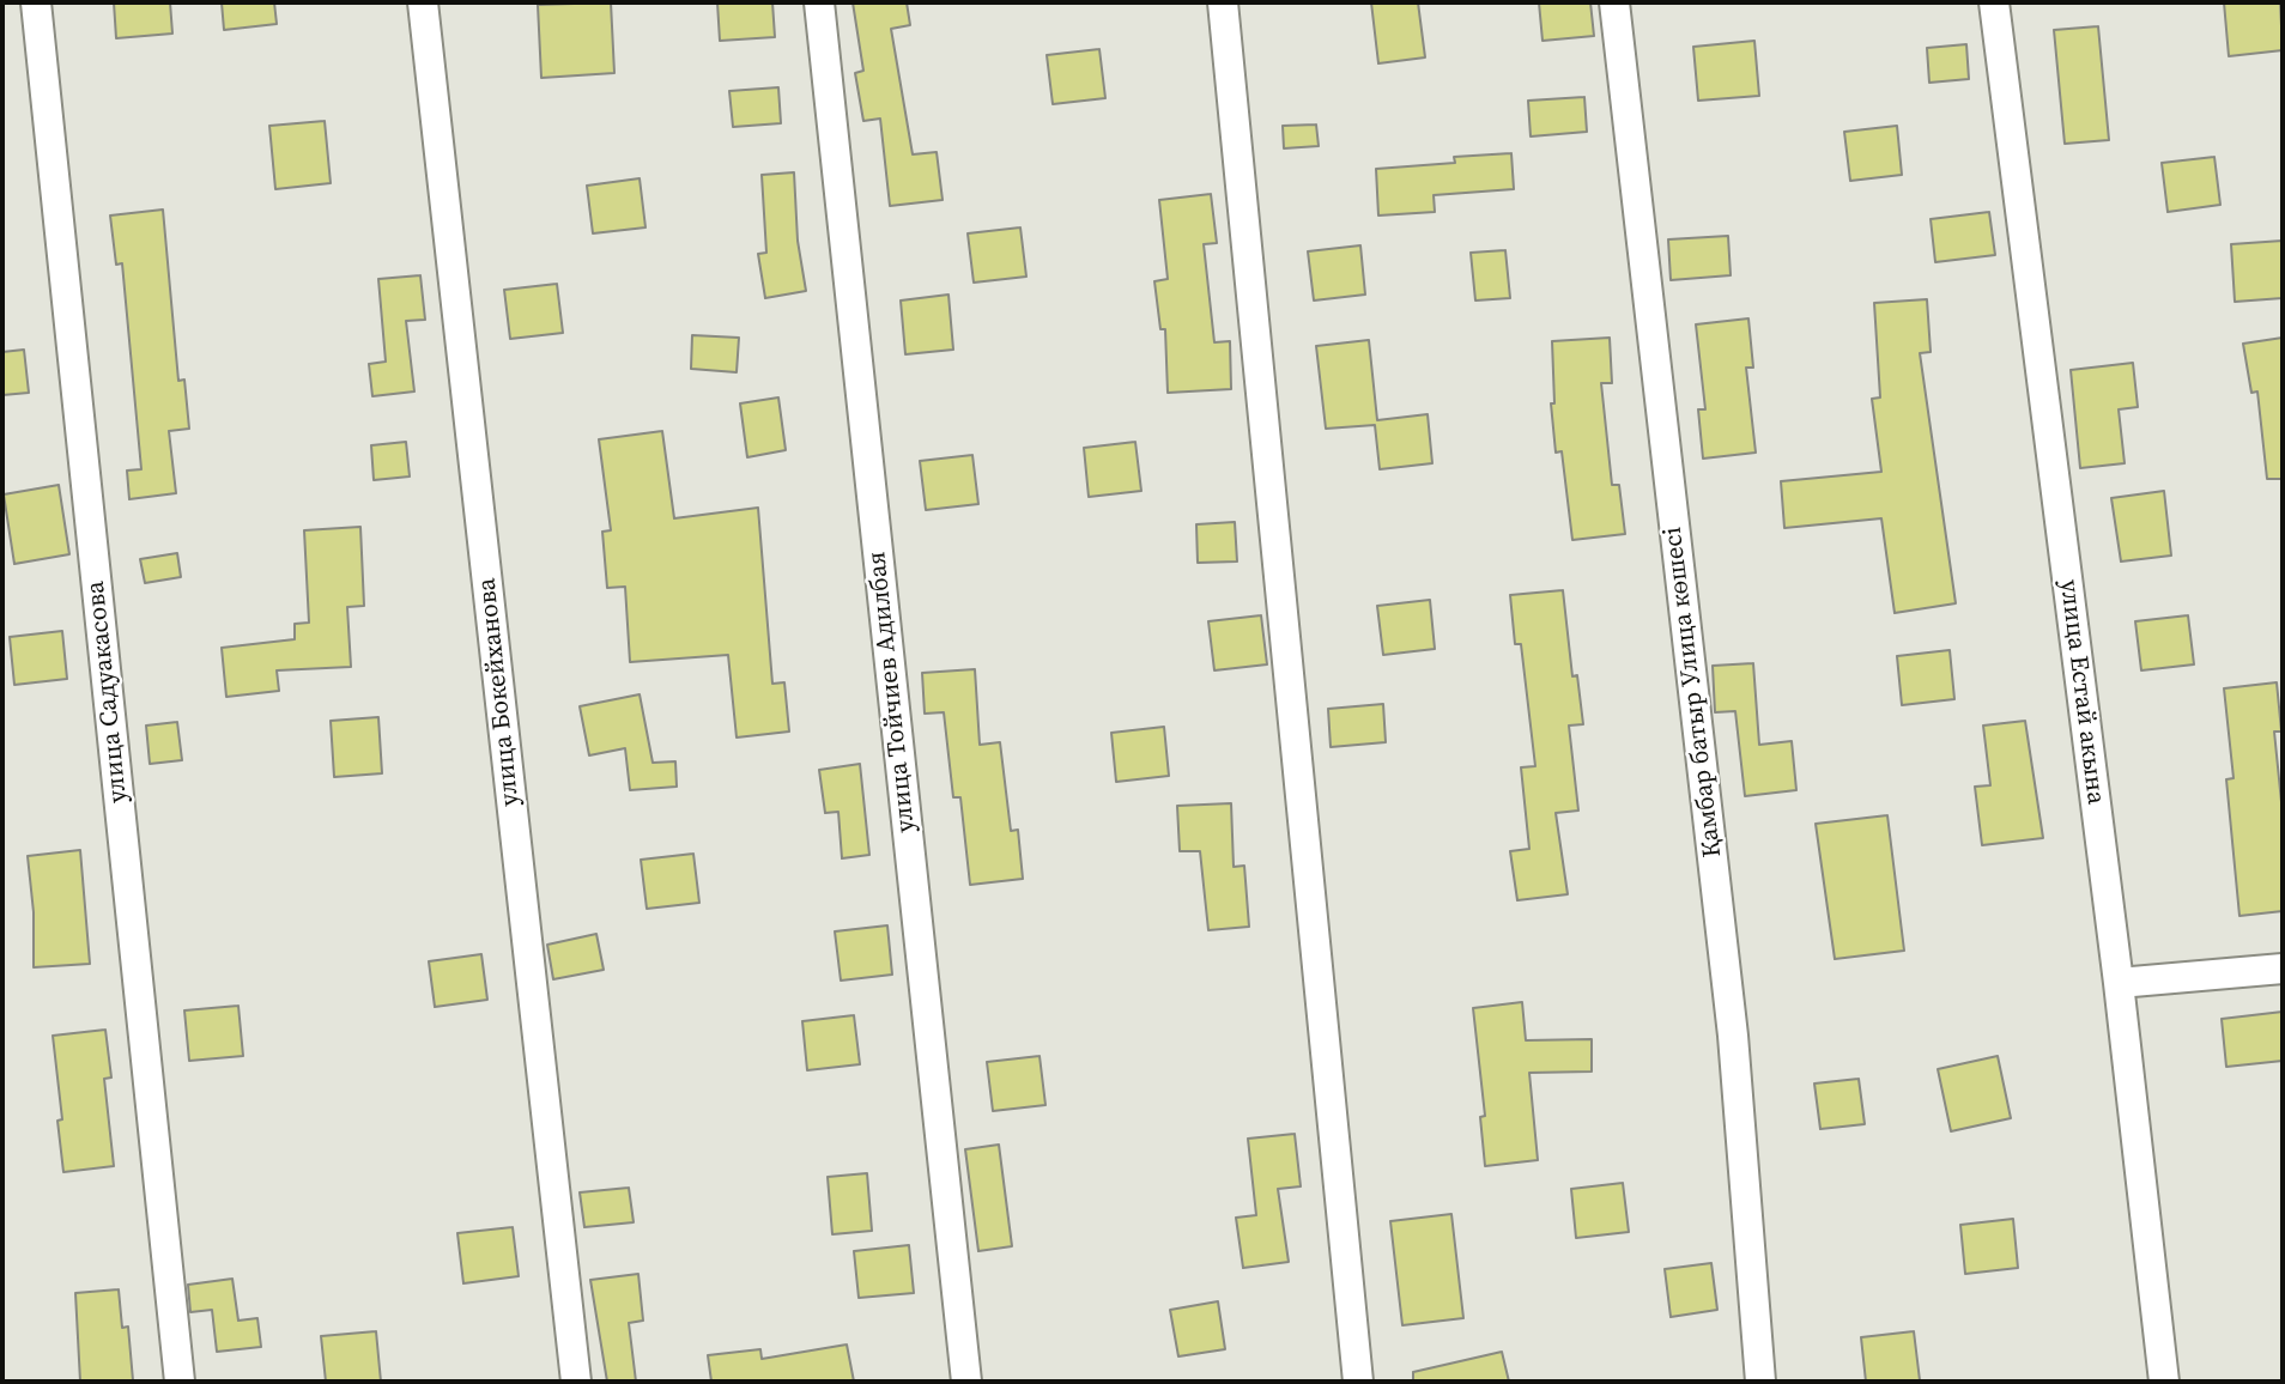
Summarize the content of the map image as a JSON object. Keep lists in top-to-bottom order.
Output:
{
  "streets": {
    "street": [
      "улица Садуакасова",
      "улица Бокейханова",
      "улица Тойчиев Адилбая",
      "Қамбар батыр Улица көшесі",
      "улица Естай акына"
    ]
  }
}
